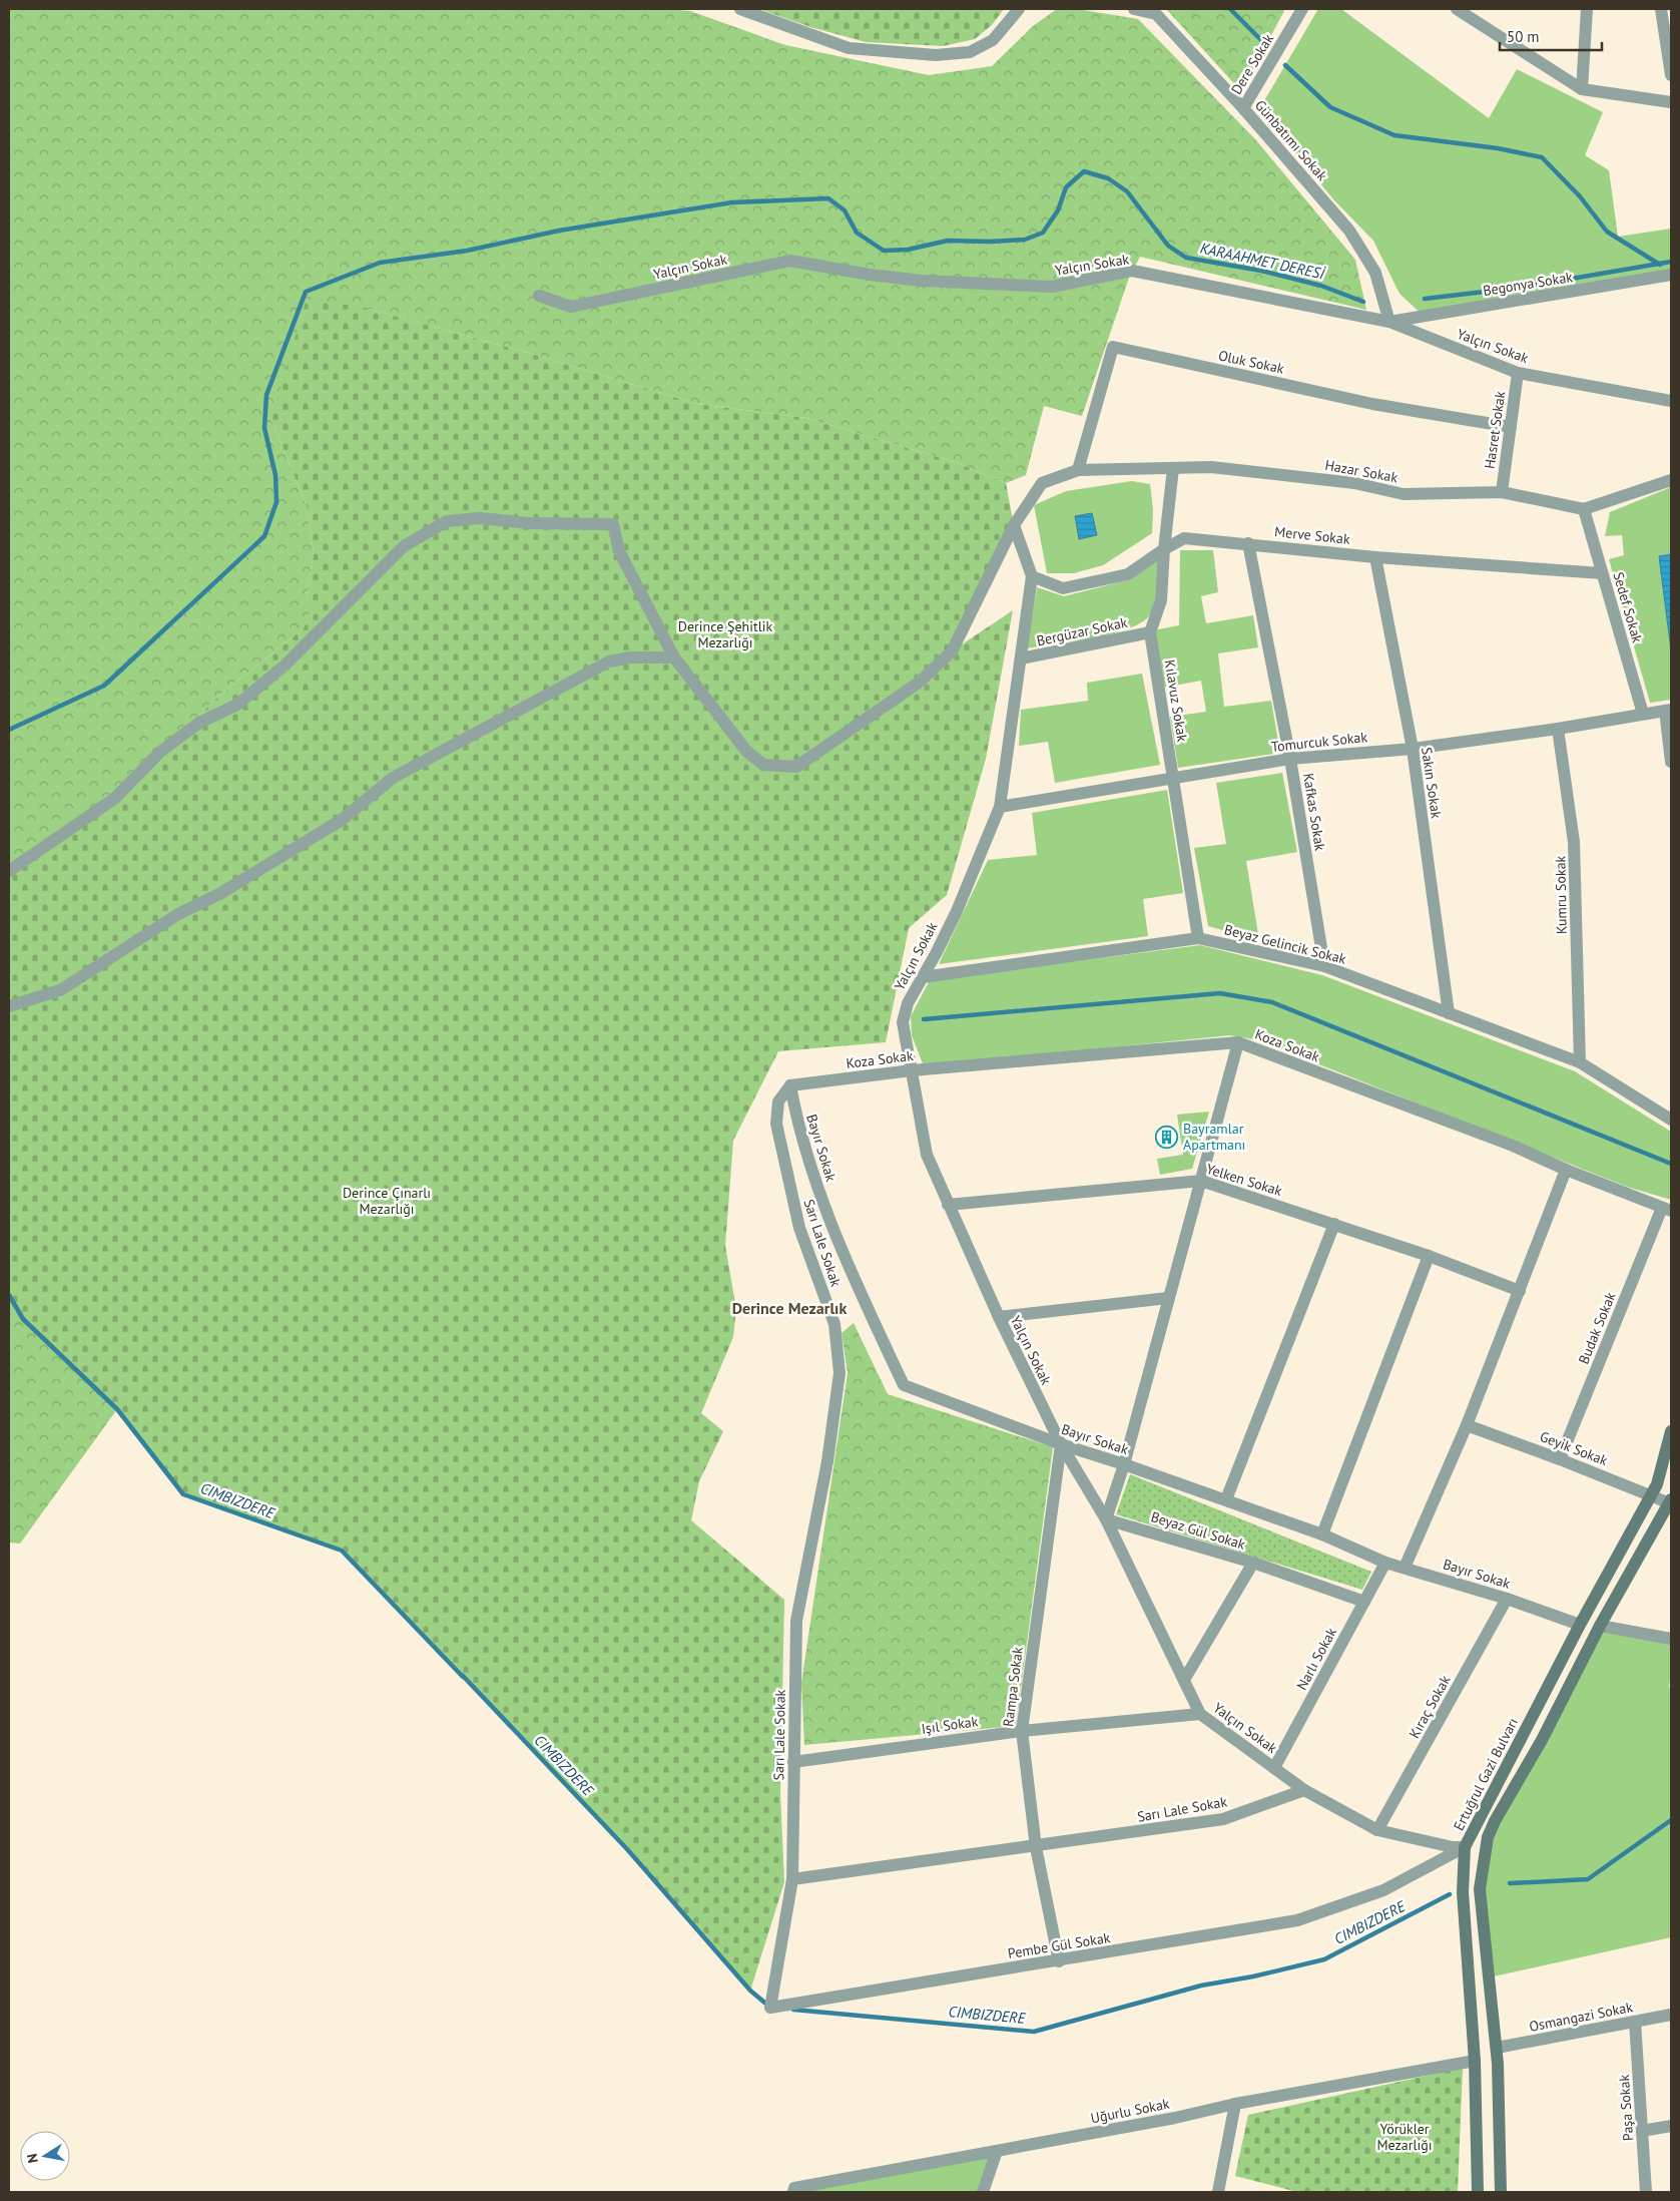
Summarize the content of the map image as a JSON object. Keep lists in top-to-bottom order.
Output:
{
  "streets": {
    "main road": ["Ertuğrul Gazi Bulvarı"],
    "street": [
      "Dere Sokak",
      "Günbatımı Sokak",
      "Yalçın Sokak",
      "Begonya Sokak",
      "Oluk Sokak",
      "Hasret Sokak",
      "Hazar Sokak",
      "Merve Sokak",
      "Sedef Sokak",
      "Bergüzar Sokak",
      "Kılavuz Sokak",
      "Tomurcuk Sokak",
      "Sakın Sokak",
      "Kafkas Sokak",
      "Kumru Sokak",
      "Beyaz Gelincik Sokak",
      "Koza Sokak",
      "Bayır Sokak",
      "Yelken Sokak",
      "Sarı Lale Sokak",
      "Budak Sokak",
      "Geyik Sokak",
      "Beyaz Gül Sokak",
      "Narlı Sokak",
      "Rampa Sokak",
      "Kıraç Sokak",
      "Işıl Sokak",
      "Pembe Gül Sokak",
      "Osmangazi Sokak",
      "Paşa Sokak",
      "Uğurlu Sokak"
    ]
  },
  "crossings": [
    ["Dere Sokak", "Günbatımı Sokak"],
    ["Günbatımı Sokak", "Yalçın Sokak"],
    ["Günbatımı Sokak", "Begonya Sokak"],
    ["Yalçın Sokak", "Begonya Sokak"],
    ["Yalçın Sokak", "Oluk Sokak"],
    ["Yalçın Sokak", "Hasret Sokak"],
    ["Yalçın Sokak", "Hazar Sokak"],
    ["Yalçın Sokak", "Merve Sokak"],
    ["Yalçın Sokak", "Bergüzar Sokak"],
    ["Yalçın Sokak", "Kılavuz Sokak"],
    ["Yalçın Sokak", "Tomurcuk Sokak"],
    ["Yalçın Sokak", "Beyaz Gelincik Sokak"],
    ["Yalçın Sokak", "Koza Sokak"],
    ["Yalçın Sokak", "Bayır Sokak"],
    ["Yalçın Sokak", "Yelken Sokak"],
    ["Yalçın Sokak", "Sarı Lale Sokak"],
    ["Yalçın Sokak", "Beyaz Gül Sokak"],
    ["Yalçın Sokak", "Narlı Sokak"],
    ["Yalçın Sokak", "Rampa Sokak"],
    ["Yalçın Sokak", "Kıraç Sokak"],
    ["Yalçın Sokak", "Işıl Sokak"],
    ["Yalçın Sokak", "Ertuğrul Gazi Bulvarı"],
    ["Yalçın Sokak", "Pembe Gül Sokak"],
    ["Oluk Sokak", "Hasret Sokak"],
    ["Oluk Sokak", "Hazar Sokak"],
    ["Oluk Sokak", "Merve Sokak"],
    ["Oluk Sokak", "Kılavuz Sokak"],
    ["Hasret Sokak", "Hazar Sokak"],
    ["Hazar Sokak", "Merve Sokak"],
    ["Hazar Sokak", "Sedef Sokak"],
    ["Hazar Sokak", "Kılavuz Sokak"],
    ["Merve Sokak", "Sedef Sokak"],
    ["Merve Sokak", "Kılavuz Sokak"],
    ["Merve Sokak", "Sakın Sokak"],
    ["Merve Sokak", "Kafkas Sokak"],
    ["Sedef Sokak", "Tomurcuk Sokak"],
    ["Bergüzar Sokak", "Kılavuz Sokak"],
    ["Kılavuz Sokak", "Tomurcuk Sokak"],
    ["Kılavuz Sokak", "Beyaz Gelincik Sokak"],
    ["Tomurcuk Sokak", "Sakın Sokak"],
    ["Tomurcuk Sokak", "Kafkas Sokak"],
    ["Tomurcuk Sokak", "Kumru Sokak"],
    ["Sakın Sokak", "Beyaz Gelincik Sokak"],
    ["Kafkas Sokak", "Beyaz Gelincik Sokak"],
    ["Kumru Sokak", "Beyaz Gelincik Sokak"],
    ["Koza Sokak", "Bayır Sokak"],
    ["Koza Sokak", "Sarı Lale Sokak"],
    ["Koza Sokak", "Budak Sokak"],
    ["Bayır Sokak", "Sarı Lale Sokak"],
    ["Bayır Sokak", "Narlı Sokak"],
    ["Bayır Sokak", "Rampa Sokak"],
    ["Bayır Sokak", "Kıraç Sokak"],
    ["Bayır Sokak", "Ertuğrul Gazi Bulvarı"],
    ["Sarı Lale Sokak", "Rampa Sokak"],
    ["Sarı Lale Sokak", "Işıl Sokak"],
    ["Sarı Lale Sokak", "Pembe Gül Sokak"],
    ["Budak Sokak", "Geyik Sokak"],
    ["Geyik Sokak", "Ertuğrul Gazi Bulvarı"],
    ["Beyaz Gül Sokak", "Narlı Sokak"],
    ["Rampa Sokak", "Işıl Sokak"],
    ["Rampa Sokak", "Pembe Gül Sokak"],
    ["Ertuğrul Gazi Bulvarı", "Pembe Gül Sokak"],
    ["Ertuğrul Gazi Bulvarı", "Uğurlu Sokak"],
    ["Osmangazi Sokak", "Paşa Sokak"]
  ],
  "districts": ["Derince Mezarlık"],
  "water": ["KARAAHMET DERESİ", "CIMBIZDERE"],
  "parks": ["Derince Şehitlik Mezarlığı", "Derince Çınarlı Mezarlığı", "Yörükler Mezarlığı"],
  "places": {
    "building": ["Bayramlar Apartmanı"]
  },
  "scale_bar": "50 m",
  "north": "left"
}
